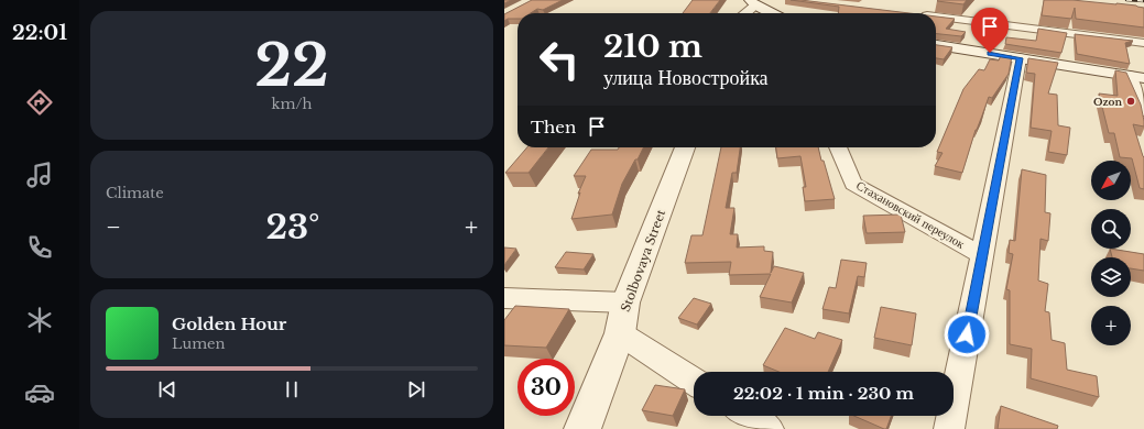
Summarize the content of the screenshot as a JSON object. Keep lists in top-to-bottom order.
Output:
{
  "streets": {
    "street": ["Стахановский переулок", "Stolbovaya Street"]
  },
  "places": ["Ozon"],
  "north": "bottom left",
  "page": {
    "tabs": "22:01",
    "tile": [
      ["22", "km/h"],
      "Climate"
    ],
    "turn": ["210 m", "улица Новостройка"],
    "then": "Then",
    "map_buttons": "+",
    "heat": ["−", "23°", "+"],
    "song": ["Golden Hour", "Lumen"],
    "limit": "30",
    "trip": "22:02 · 1 min · 230 m"
  }
}
